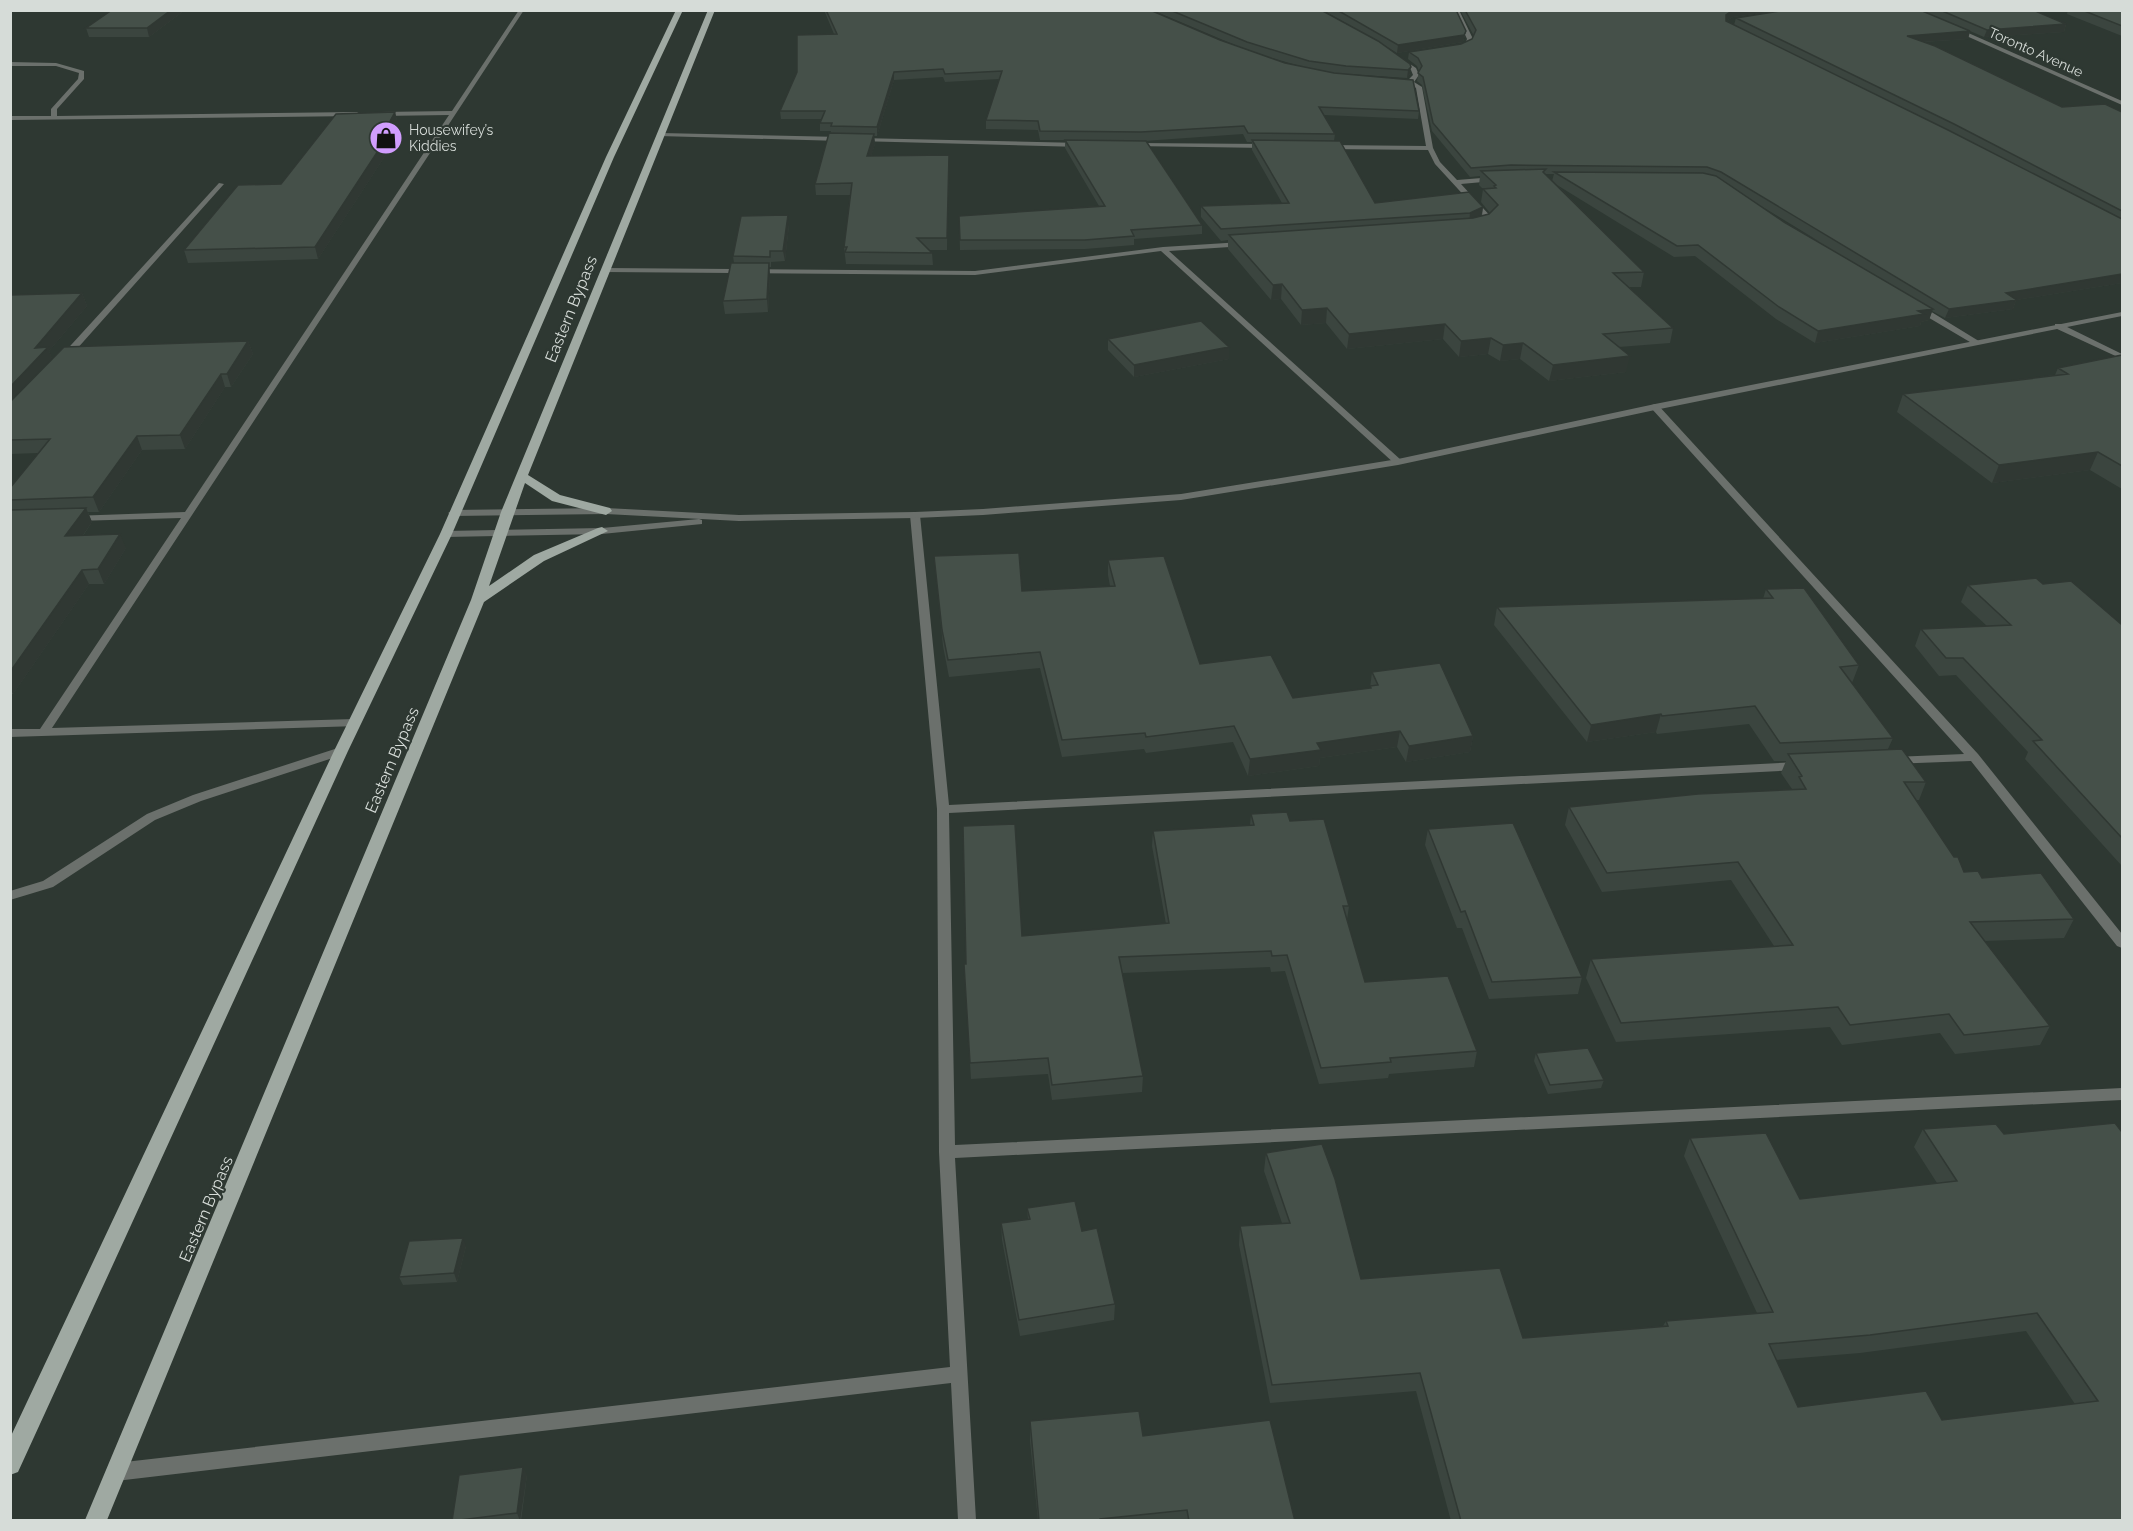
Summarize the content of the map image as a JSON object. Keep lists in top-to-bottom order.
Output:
{
  "streets": {
    "main road": ["Eastern Bypass"],
    "street": ["Toronto Avenue"]
  },
  "places": {
    "shop": ["Housewifey’s Kiddies"]
  }
}
